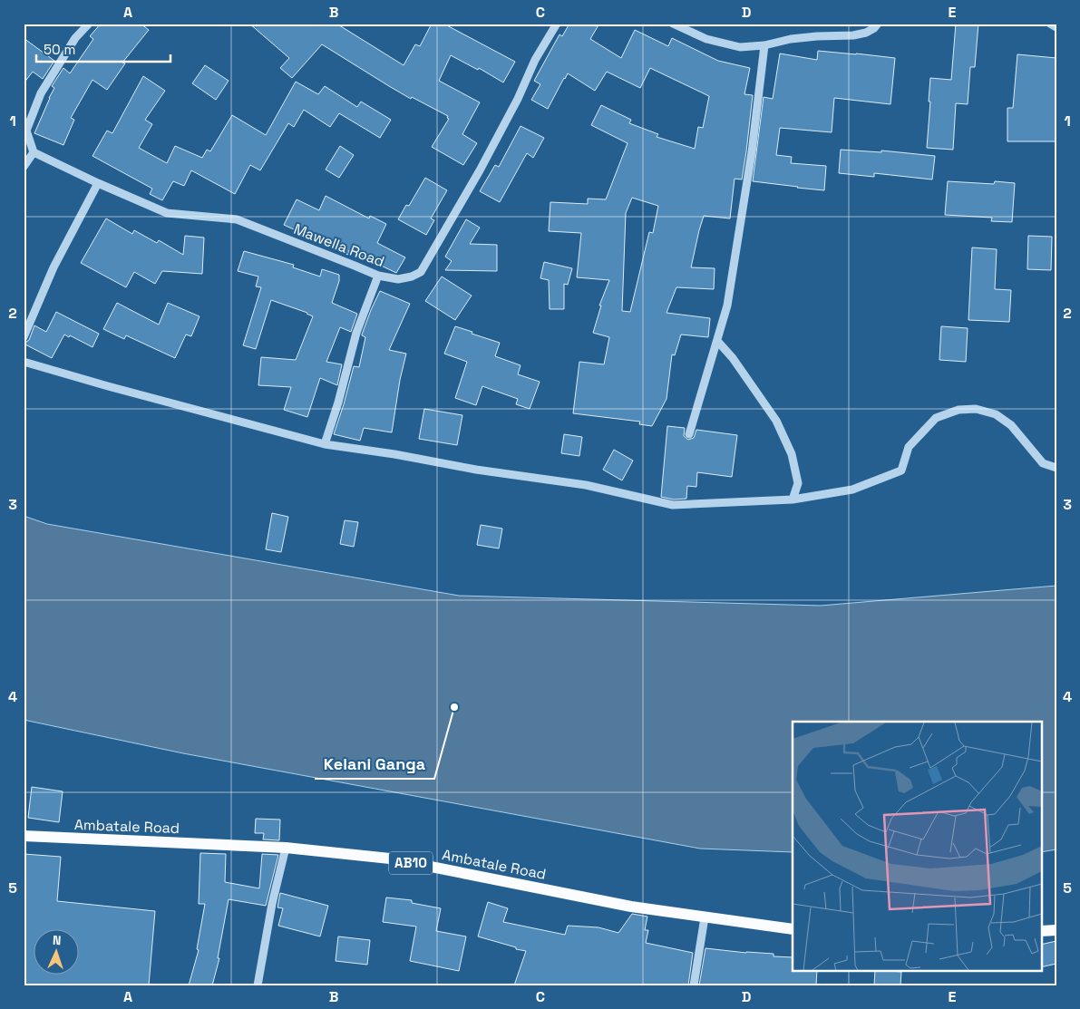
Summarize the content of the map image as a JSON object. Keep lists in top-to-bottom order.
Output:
{
  "streets": {
    "main road": ["Ambatale Road", "AB10"],
    "street": ["Mawella Road"]
  },
  "places": ["Kelani Ganga"],
  "scale_bar": "50 m",
  "north": "top",
  "grid": {
    "columns": [
      "A",
      "B",
      "C",
      "D",
      "E"
    ],
    "rows": [
      "1",
      "2",
      "3",
      "4",
      "5"
    ]
  }
}
